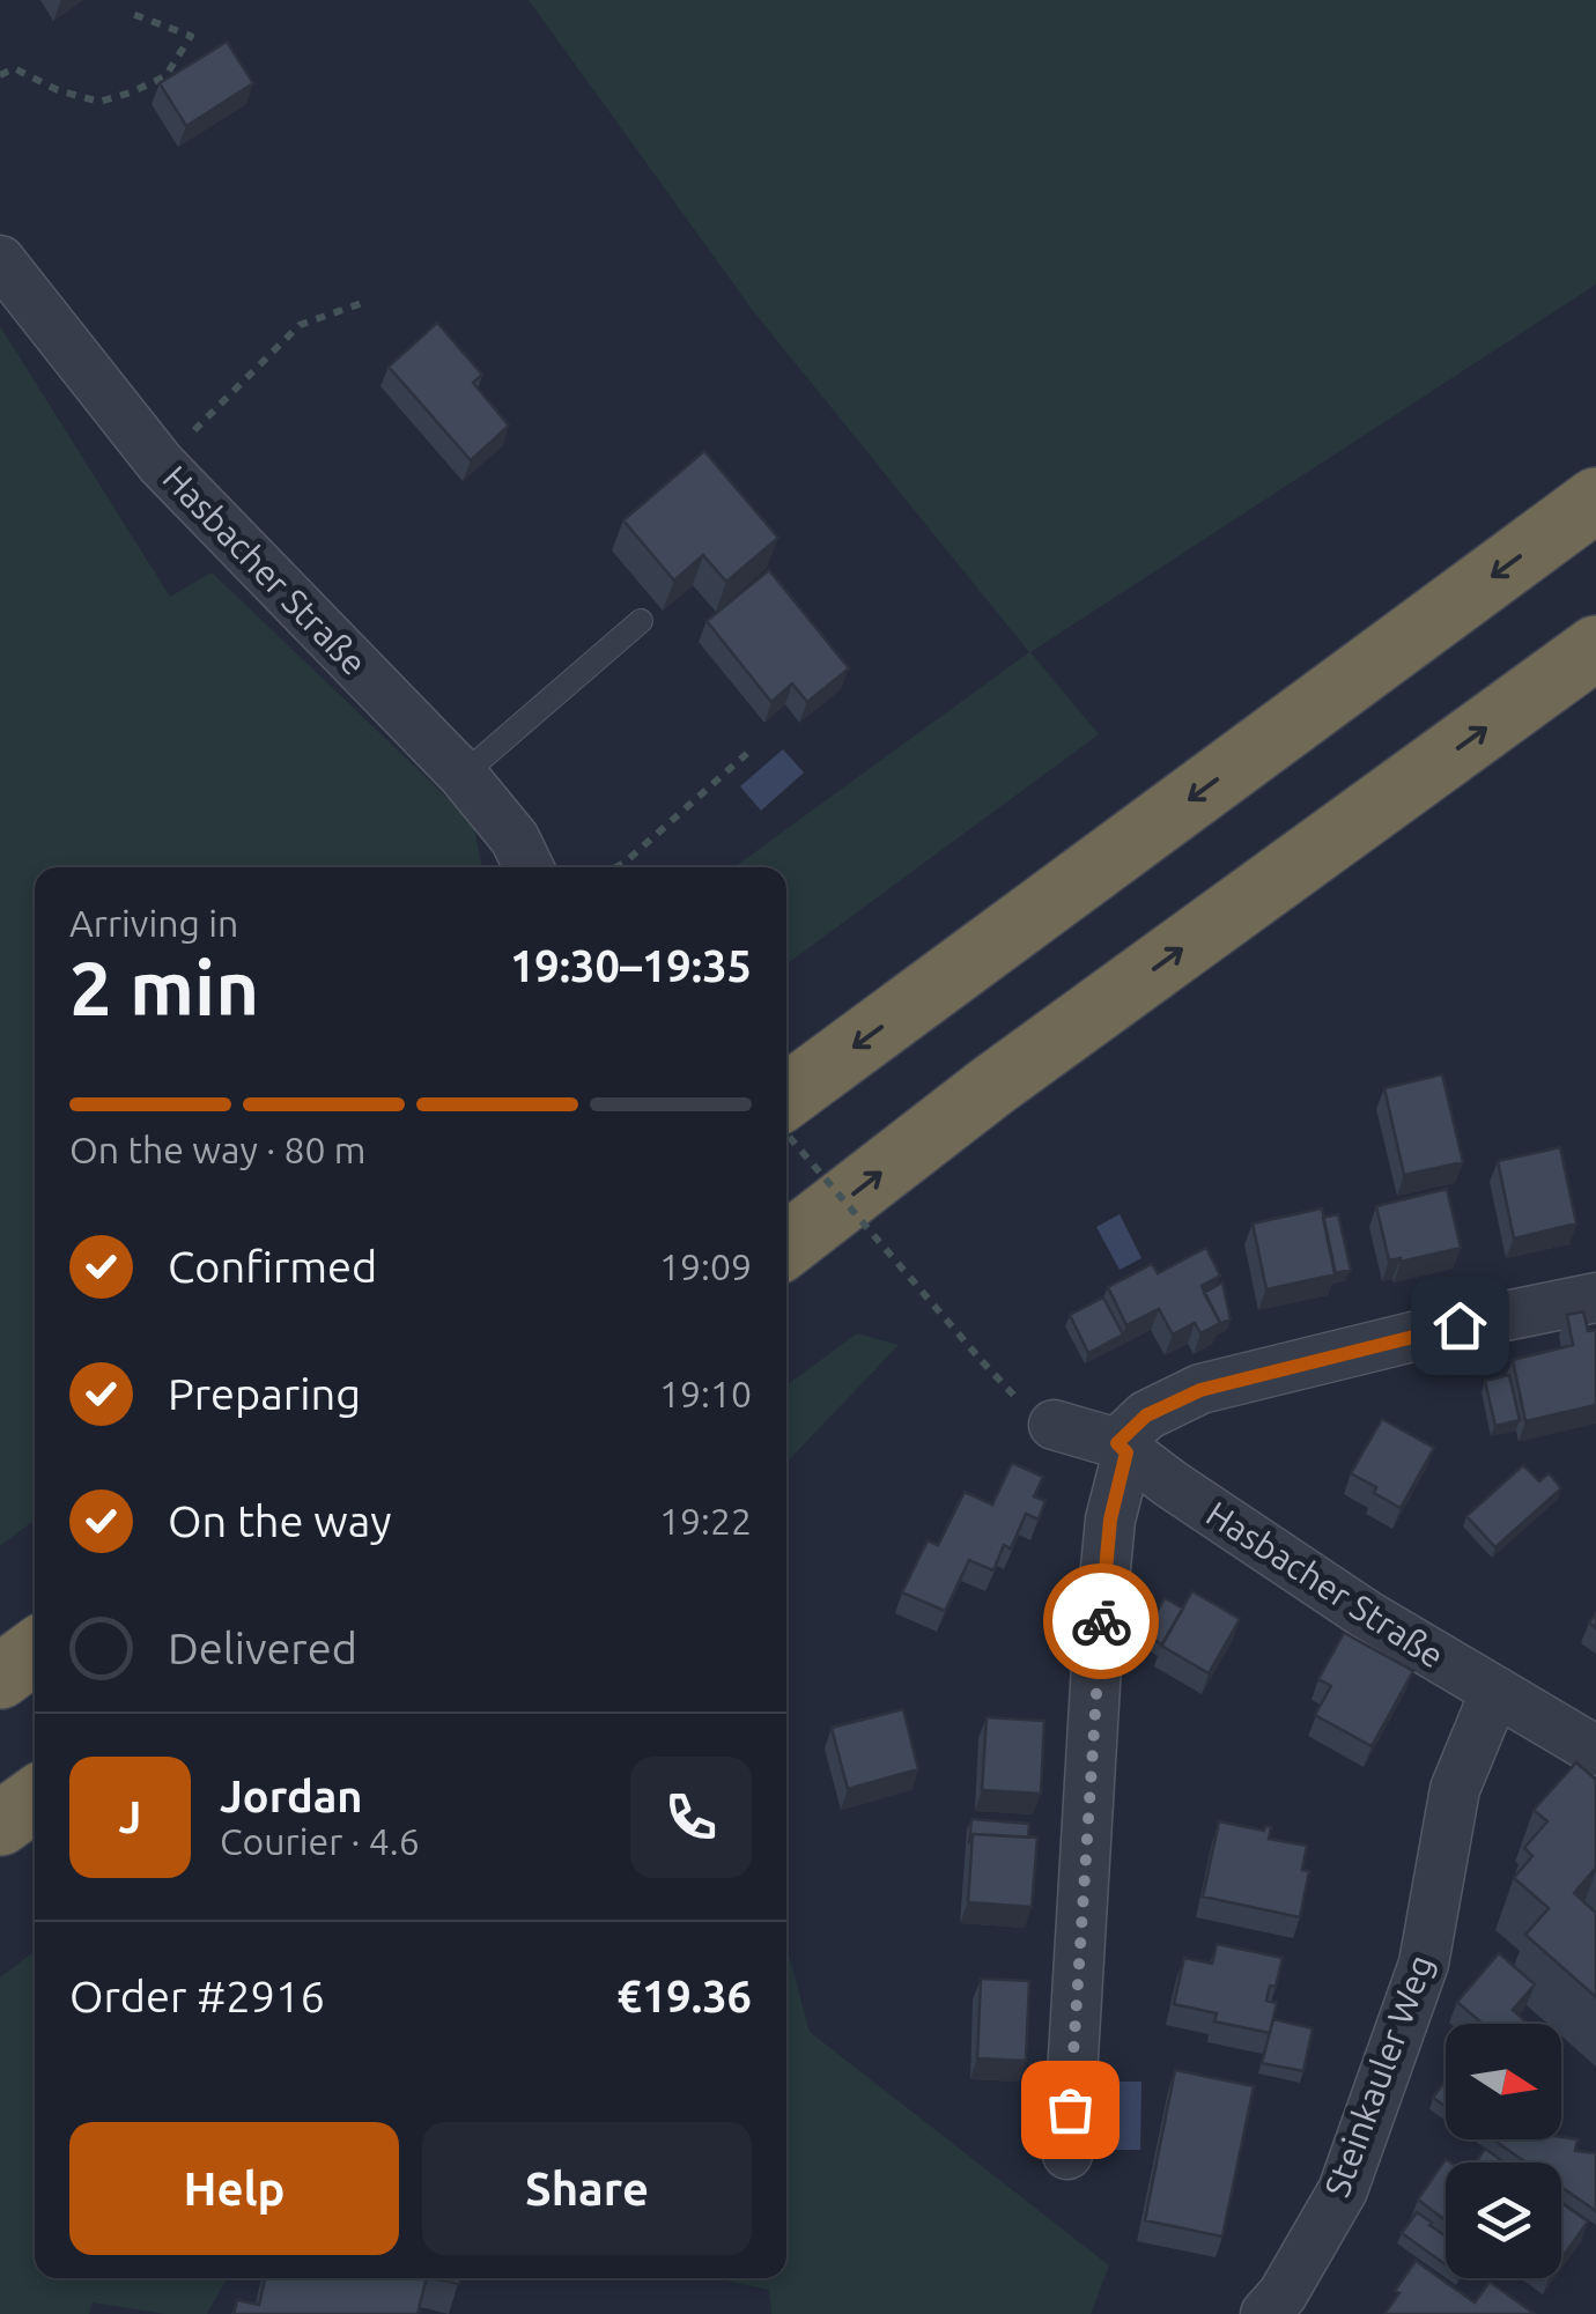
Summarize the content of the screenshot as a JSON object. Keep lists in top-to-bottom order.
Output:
{
  "streets": {
    "street": ["Hasbacher Straße", "Steinkauler Weg"]
  },
  "crossings": [
    ["Hasbacher Straße", "Steinkauler Weg"]
  ],
  "north": "right",
  "page": {
    "heading": ["2 min", "Arriving in", "19:30–19:35"],
    "panel": [
      "Jordan",
      "Courier · 4.6",
      "Order #2916",
      "€19.36"
    ],
    "bar": "On the way · 80 m",
    "list": [
      ["Confirmed", "19:09"],
      ["Preparing", "19:10"],
      ["On the way", "19:22"],
      "Delivered"
    ],
    "round": "J",
    "buttons": ["Help", "Share"]
  }
}
